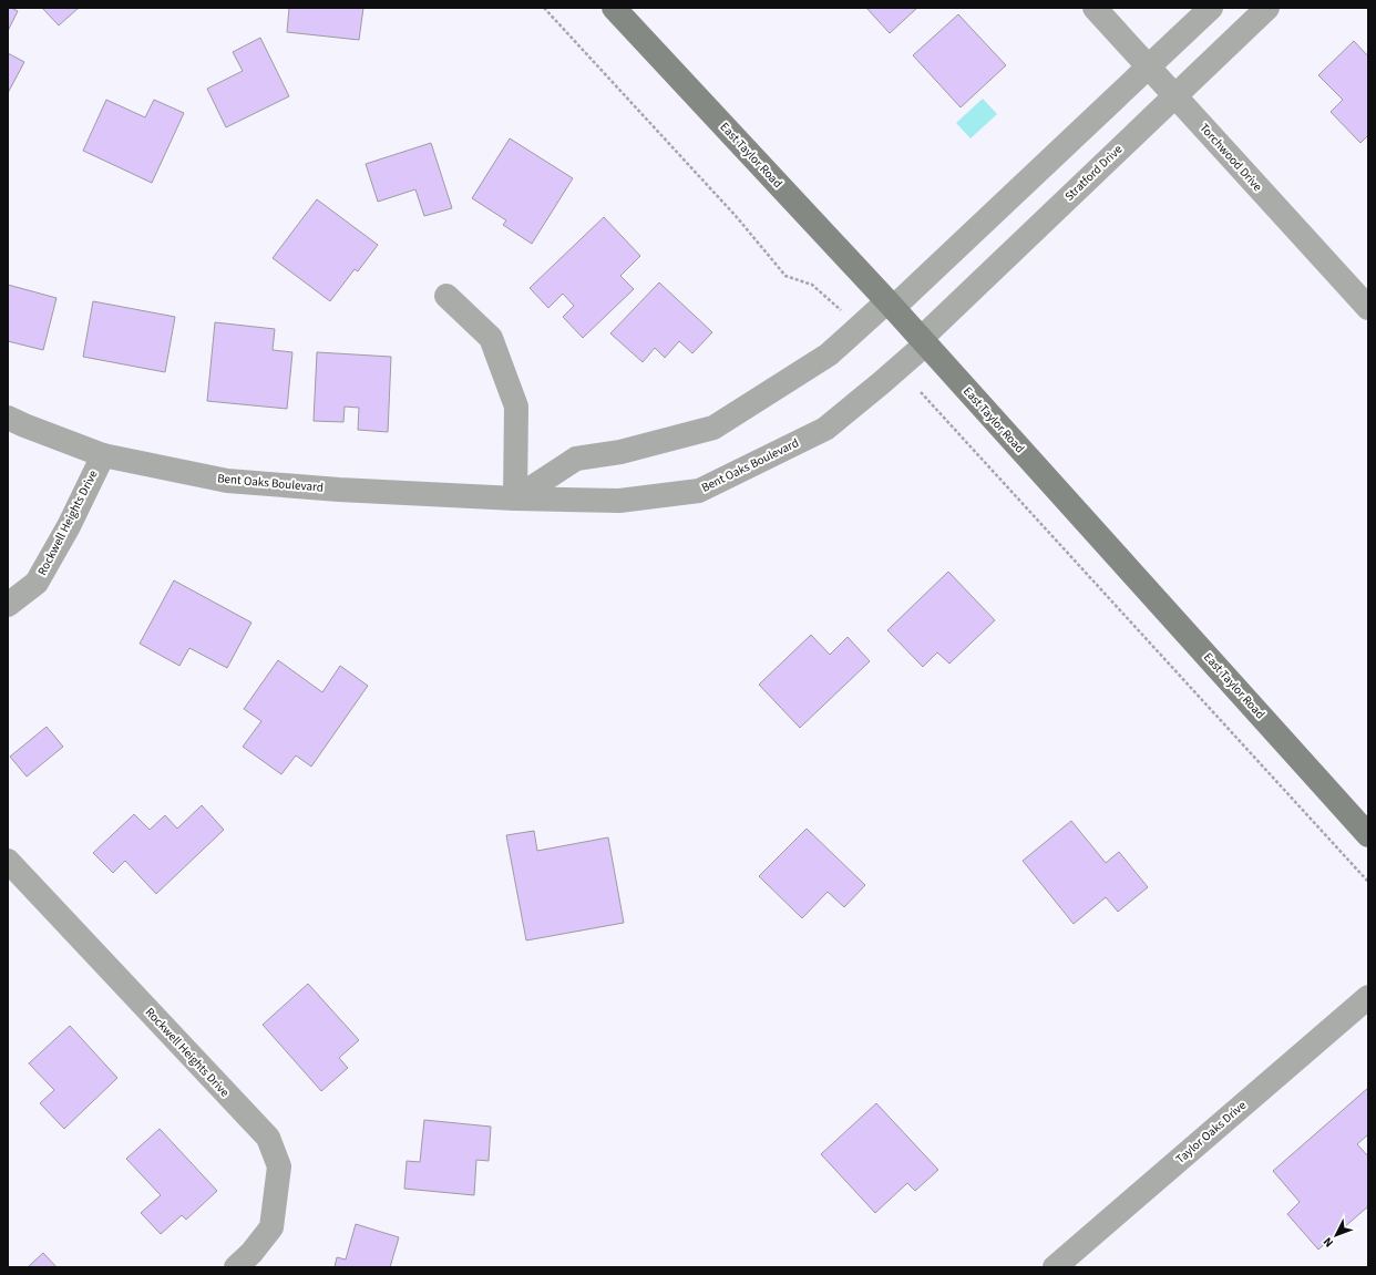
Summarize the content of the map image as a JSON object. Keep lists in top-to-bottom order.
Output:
{
  "streets": {
    "main road": ["East Taylor Road"],
    "street": [
      "Torchwood Drive",
      "Stratford Drive",
      "Bent Oaks Boulevard",
      "Rockwell Heights Drive",
      "Taylor Oaks Drive"
    ]
  },
  "crossings": [
    ["East Taylor Road", "Stratford Drive"],
    ["East Taylor Road", "Bent Oaks Boulevard"],
    ["Torchwood Drive", "Stratford Drive"],
    ["Stratford Drive", "Bent Oaks Boulevard"],
    ["Bent Oaks Boulevard", "Rockwell Heights Drive"]
  ],
  "north": "bottom left"
}
